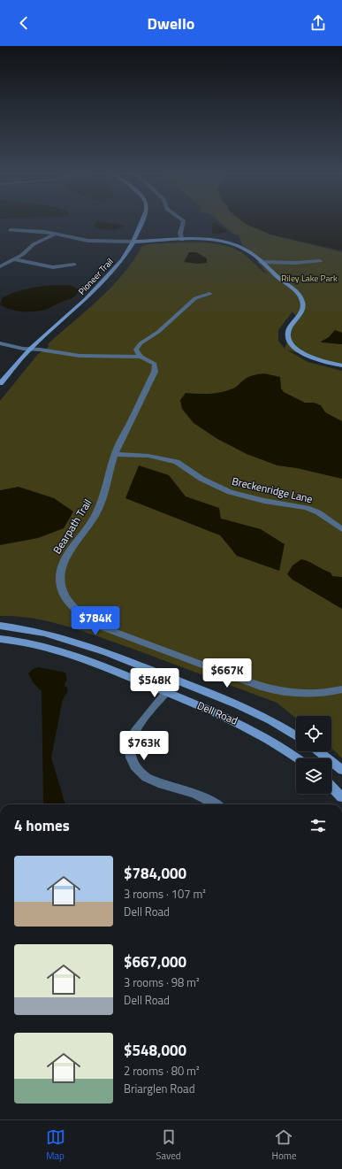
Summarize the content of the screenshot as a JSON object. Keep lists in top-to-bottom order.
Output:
{
  "streets": {
    "main road": ["Pioneer Trail", "Dell Road"],
    "street": ["Breckenridge Lane", "Bearpath Trail"]
  },
  "crossings": [
    ["Breckenridge Lane", "Bearpath Trail"]
  ],
  "parks": ["Riley Lake Park"],
  "page": {
    "header": "Dwello",
    "price": [
      "$784K",
      "$667K",
      "$548K",
      "$763K"
    ],
    "heading": "4 homes",
    "list": [
      {
        "name": "$784,000",
        "note": "3 rooms · 107 m² · Dell Road"
      },
      {
        "name": "$667,000",
        "note": "3 rooms · 98 m² · Dell Road"
      },
      {
        "name": "$548,000",
        "note": "2 rooms · 80 m² · Briarglen Road"
      }
    ],
    "tabs": ["Map", "Saved", "Home"]
  }
}
